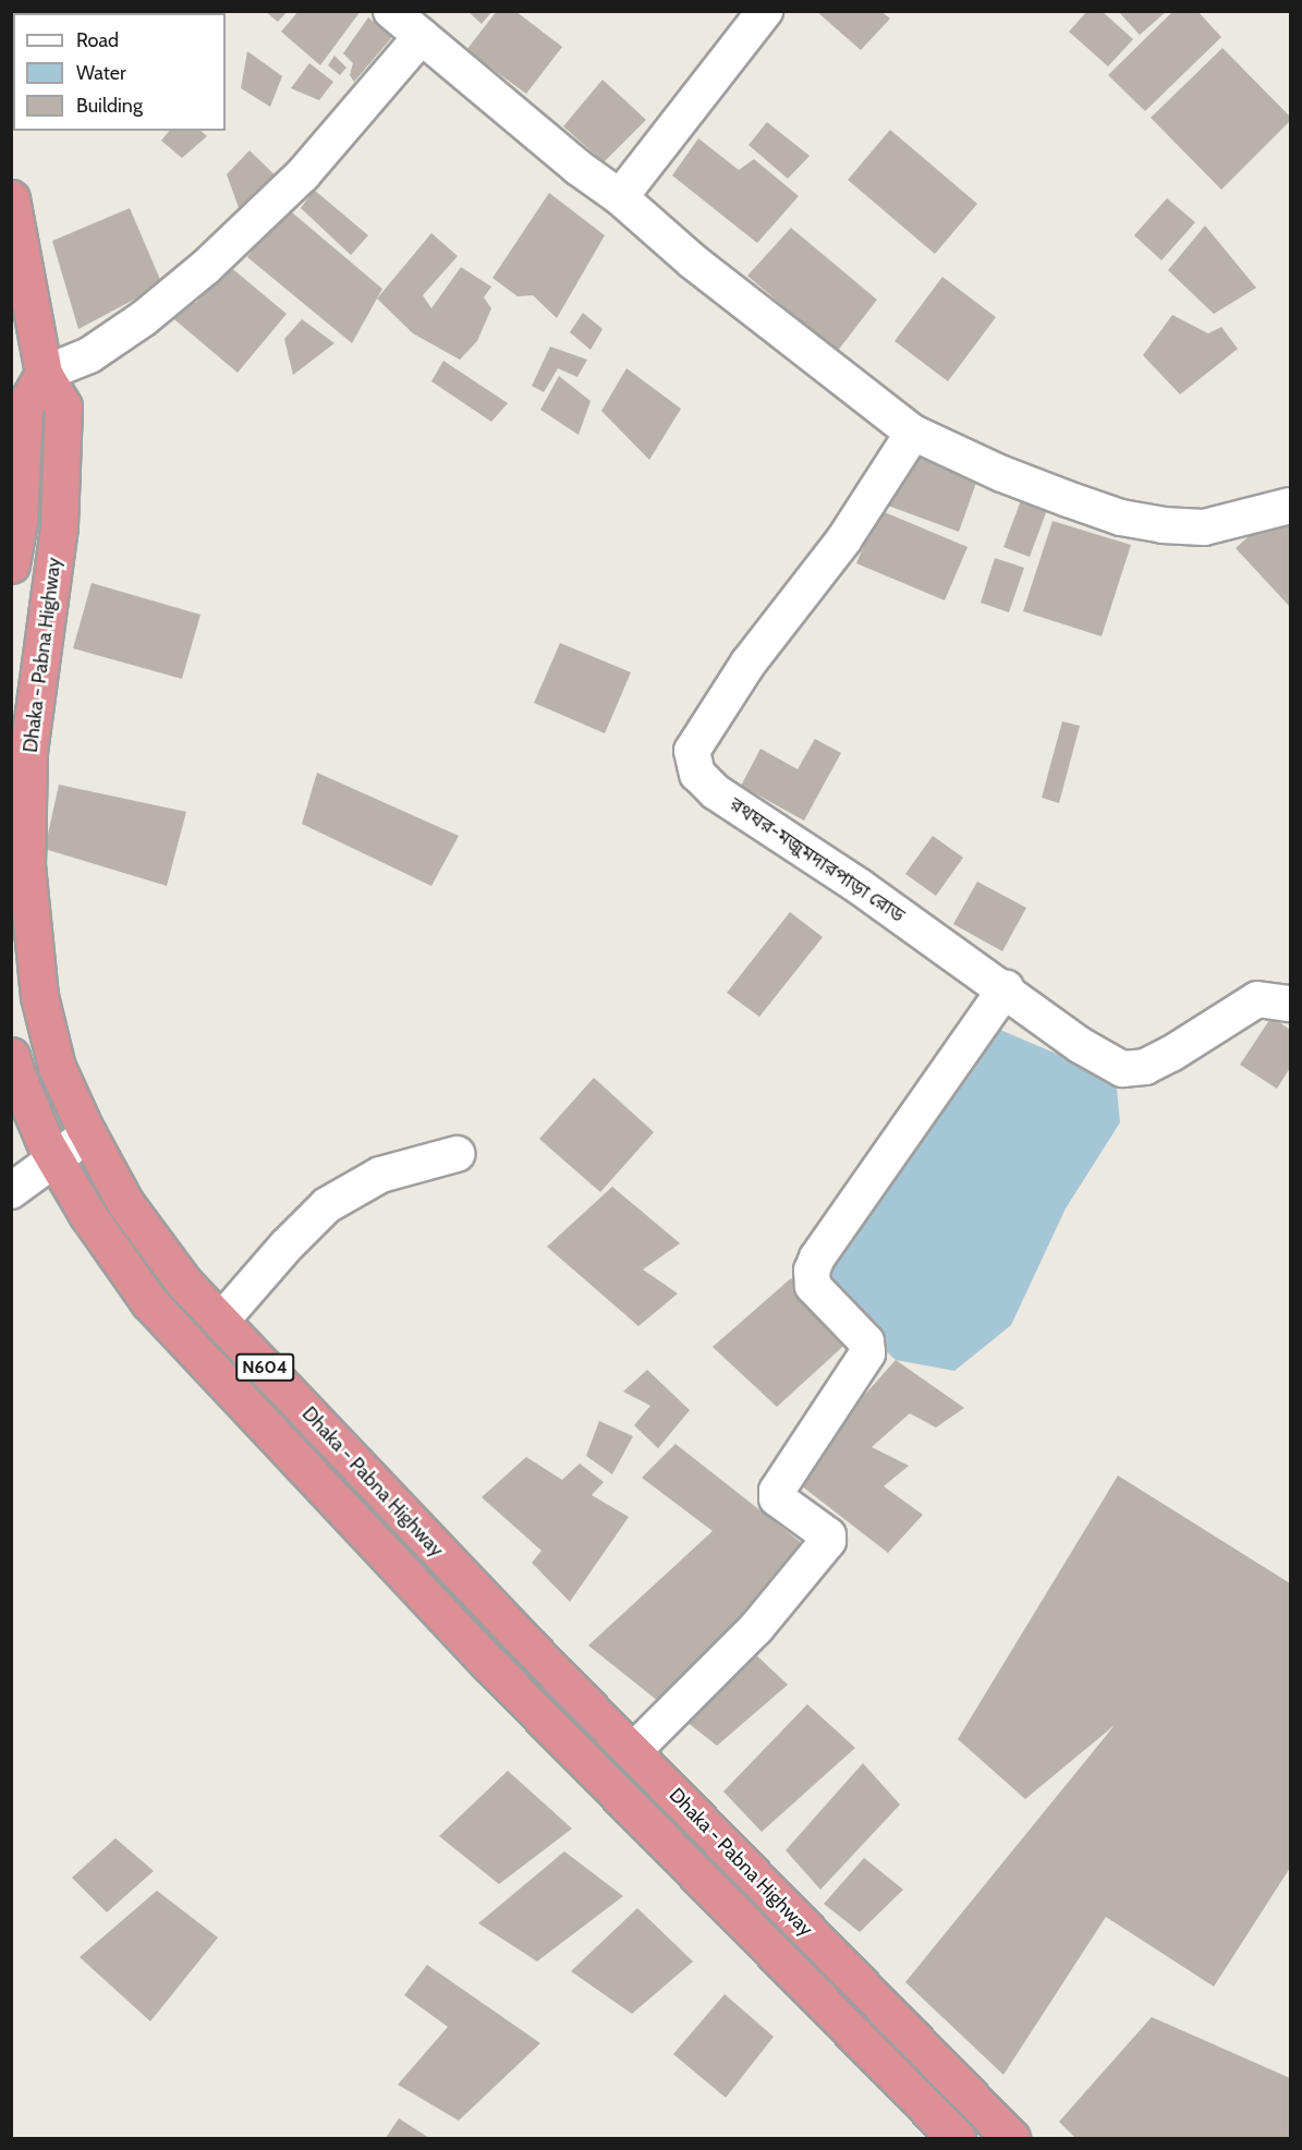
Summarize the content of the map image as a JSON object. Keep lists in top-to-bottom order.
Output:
{
  "streets": {
    "highway": ["Dhaka - Pabna Highway", "N604"],
    "street": ["রথঘর-মজুমদারপাড়া রোড"]
  },
  "legend": ["Road", "Water", "Building"]
}
